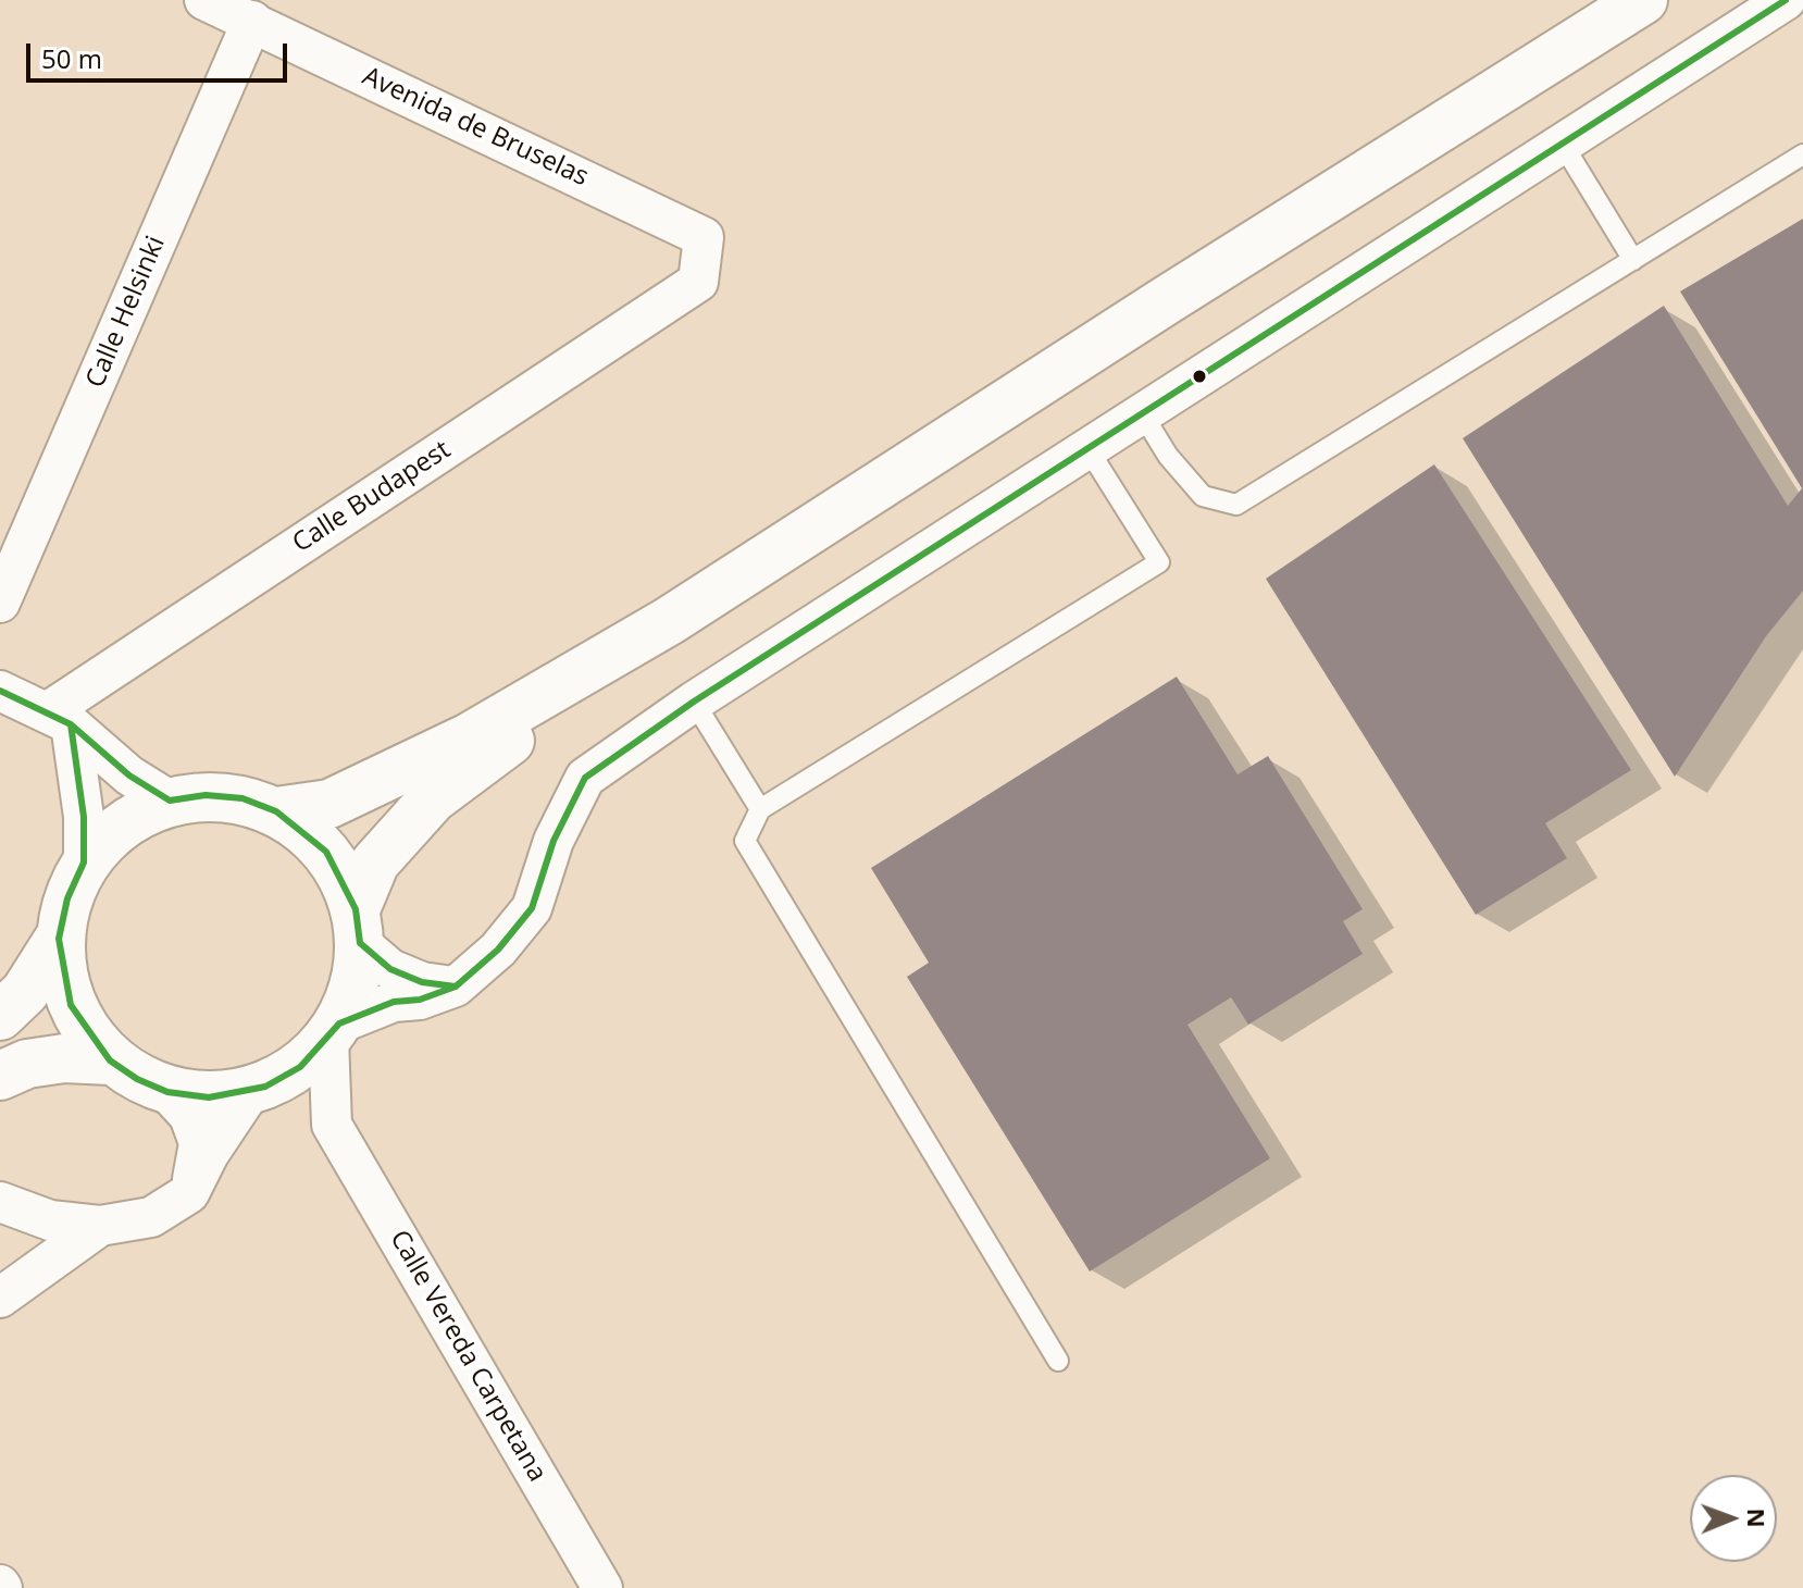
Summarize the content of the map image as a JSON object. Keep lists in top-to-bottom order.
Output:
{
  "streets": {
    "street": [
      "Avenida de Bruselas",
      "Calle Helsinki",
      "Calle Budapest",
      "Calle Vereda Carpetana"
    ]
  },
  "crossings": [
    ["Avenida de Bruselas", "Calle Helsinki"],
    ["Avenida de Bruselas", "Calle Budapest"]
  ],
  "scale_bar": "50 m",
  "north": "right"
}
